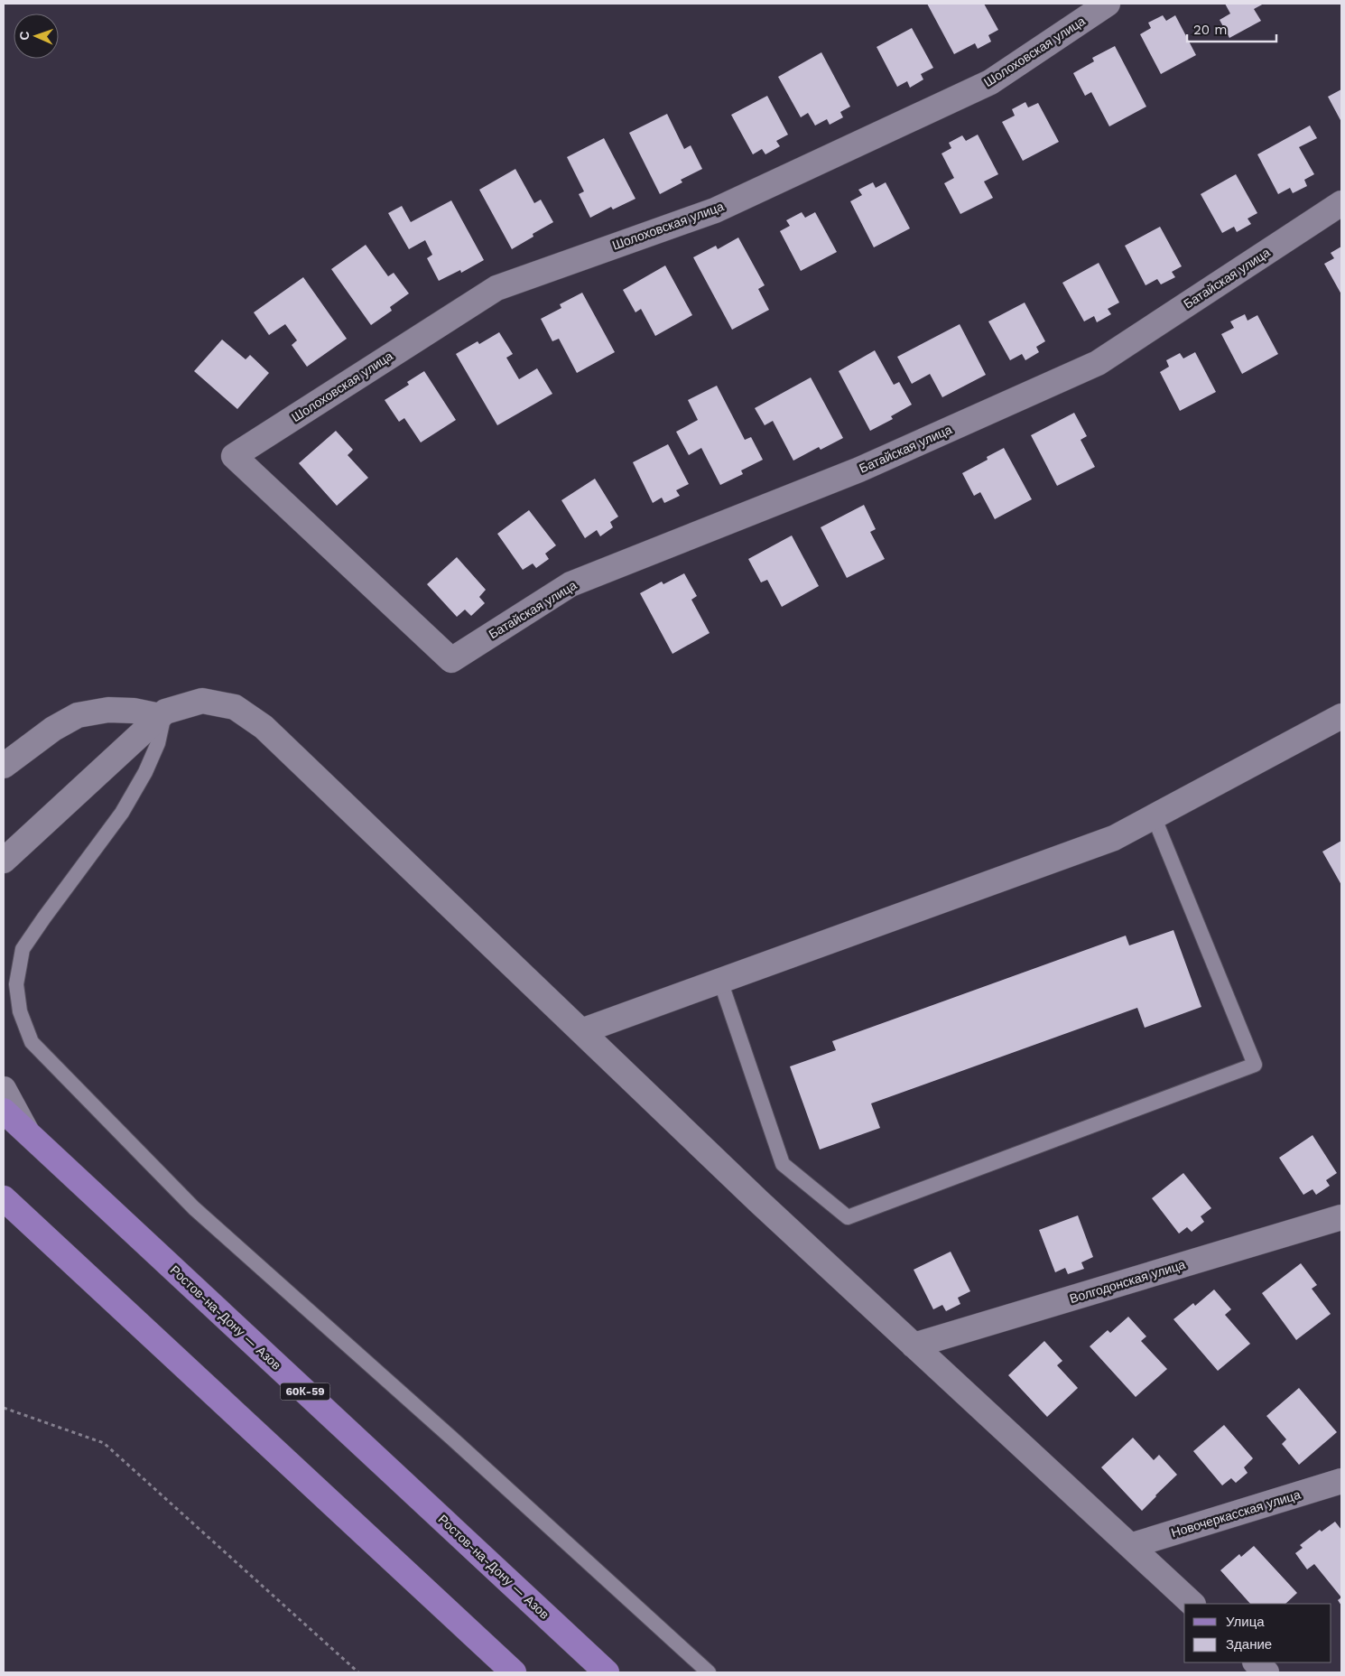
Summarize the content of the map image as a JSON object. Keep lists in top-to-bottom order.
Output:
{
  "streets": {
    "main road": ["Ростов-на-Дону — Азов", "60К-59"],
    "street": [
      "Шолоховская улица",
      "Батайская улица",
      "Волгодонская улица",
      "Новочеркасская улица"
    ]
  },
  "crossings": [
    ["Шолоховская улица", "Батайская улица"]
  ],
  "legend": ["Улица", "Здание"],
  "scale_bar": "20 m",
  "north": "left"
}
